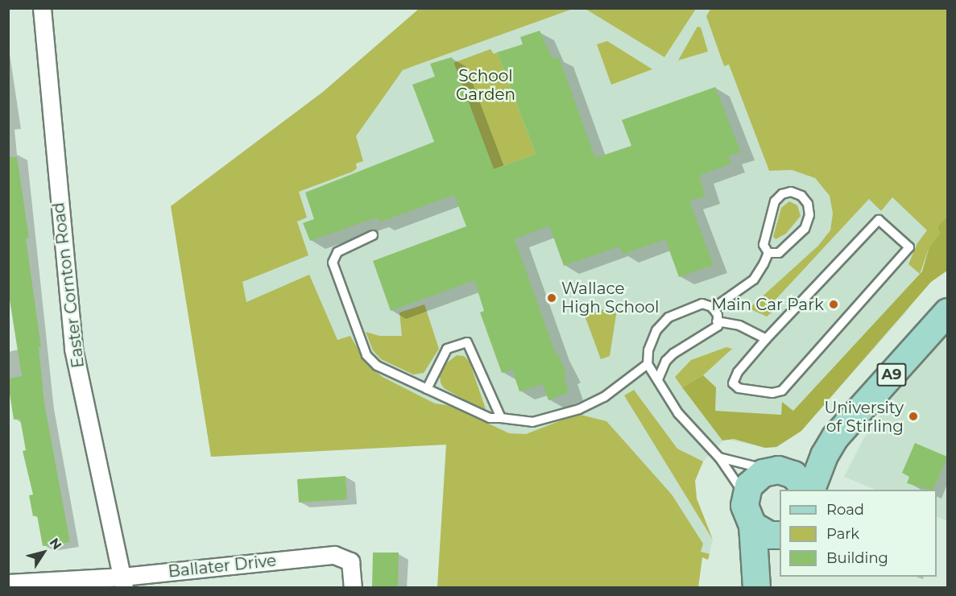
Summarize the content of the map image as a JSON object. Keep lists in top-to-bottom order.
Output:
{
  "streets": {
    "main road": ["A9"],
    "street": ["Easter Cornton Road", "Ballater Drive"]
  },
  "crossings": [
    ["Easter Cornton Road", "Ballater Drive"]
  ],
  "parks": ["School Garden"],
  "places": ["Wallace High School", "Main Car Park", "University of Stirling"],
  "legend": ["Road", "Park", "Building"],
  "north": "top right"
}
